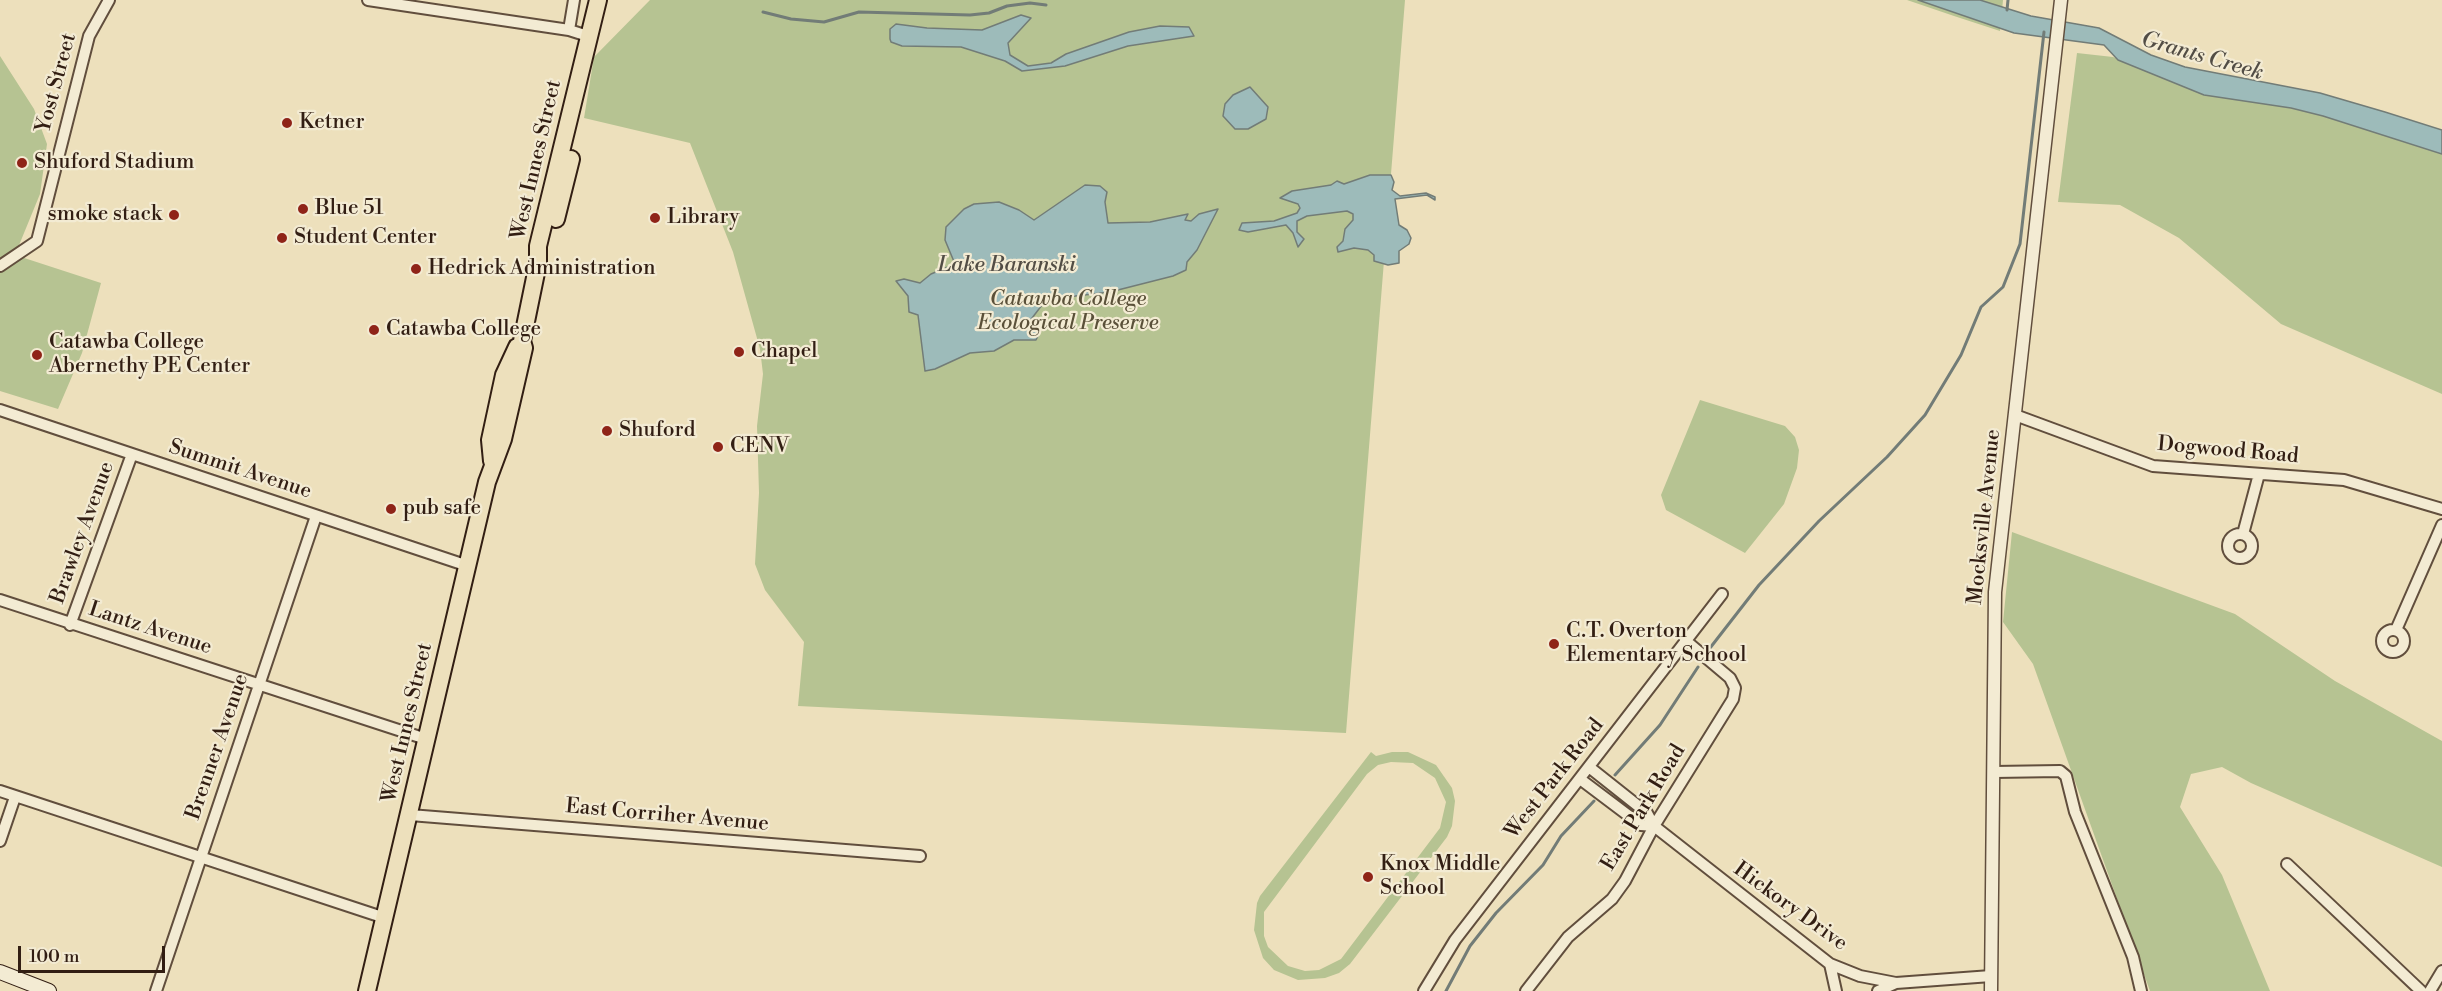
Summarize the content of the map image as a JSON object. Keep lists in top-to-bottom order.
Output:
{
  "streets": {
    "main road": ["West Innes Street"],
    "street": [
      "Yost Street",
      "Dogwood Road",
      "Summit Avenue",
      "Mocksville Avenue",
      "Brawley Avenue",
      "Lantz Avenue",
      "Brenner Avenue",
      "West Park Road",
      "East Park Road",
      "East Corriher Avenue",
      "Hickory Drive"
    ]
  },
  "crossings": [
    ["West Innes Street", "Summit Avenue"],
    ["West Innes Street", "Lantz Avenue"],
    ["West Innes Street", "East Corriher Avenue"],
    ["Dogwood Road", "Mocksville Avenue"],
    ["Summit Avenue", "Brawley Avenue"],
    ["Summit Avenue", "Brenner Avenue"],
    ["Mocksville Avenue", "Hickory Drive"],
    ["Brawley Avenue", "Lantz Avenue"],
    ["Lantz Avenue", "Brenner Avenue"],
    ["West Park Road", "East Park Road"],
    ["West Park Road", "Hickory Drive"],
    ["East Park Road", "Hickory Drive"]
  ],
  "water": ["Grants Creek", "Lake Baranski"],
  "parks": ["Catawba College Ecological Preserve"],
  "places": [
    "Ketner",
    "Shuford Stadium",
    "Blue 51",
    "smoke stack",
    "Library",
    "Student Center",
    "Hedrick Administration",
    "Catawba College",
    "Chapel",
    "Catawba College Abernethy PE Center",
    "Shuford",
    "CENV",
    "pub safe",
    "C.T. Overton Elementary School",
    "Knox Middle School"
  ],
  "scale_bar": "100 m"
}
